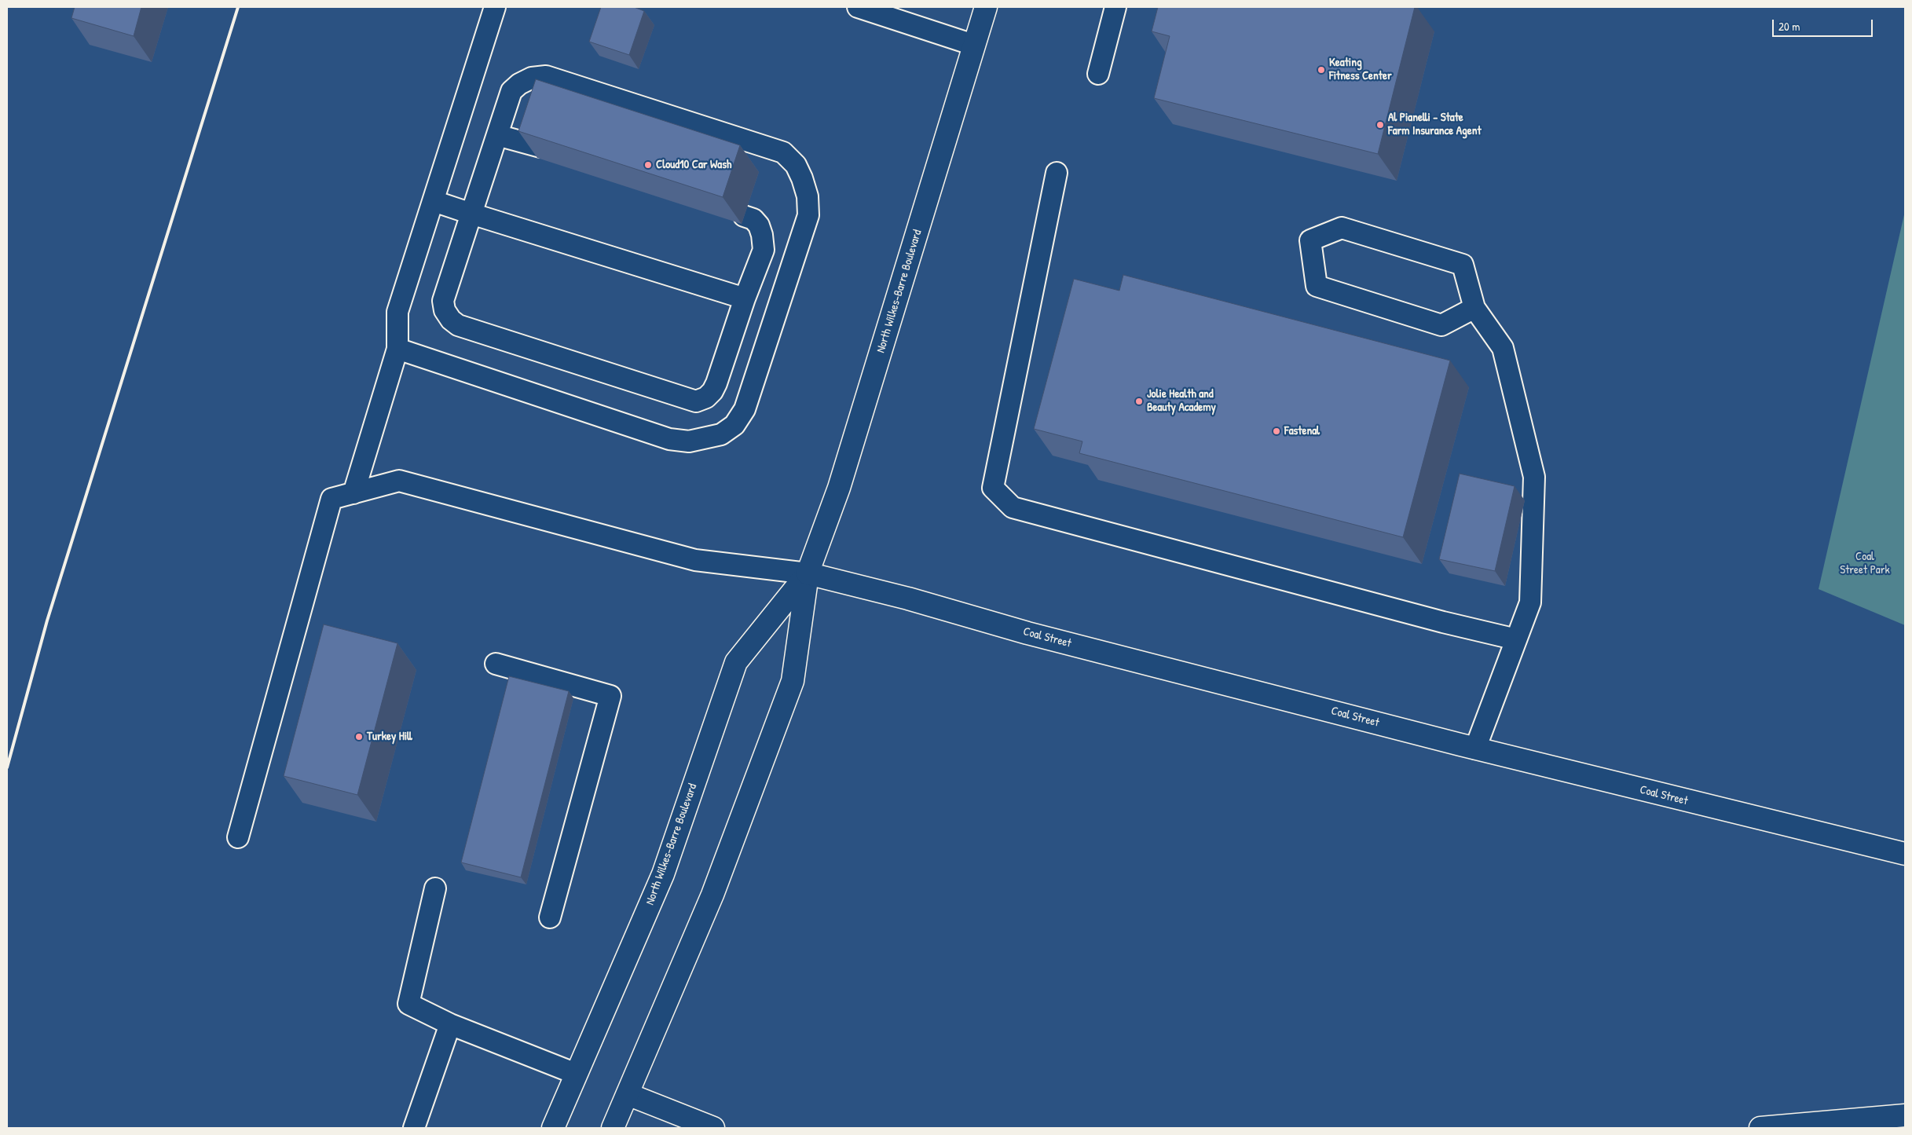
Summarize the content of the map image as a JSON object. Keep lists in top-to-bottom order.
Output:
{
  "streets": {
    "main road": ["North Wilkes-Barre Boulevard", "Coal Street"]
  },
  "crossings": [
    ["North Wilkes-Barre Boulevard", "Coal Street"]
  ],
  "parks": ["Coal Street Park"],
  "places": [
    "Keating Fitness Center",
    "Al Pianelli - State Farm Insurance Agent",
    "Cloud10 Car Wash",
    "Jolie Health and Beauty Academy",
    "Fastenal",
    "Turkey Hill"
  ],
  "scale_bar": "20 m"
}
